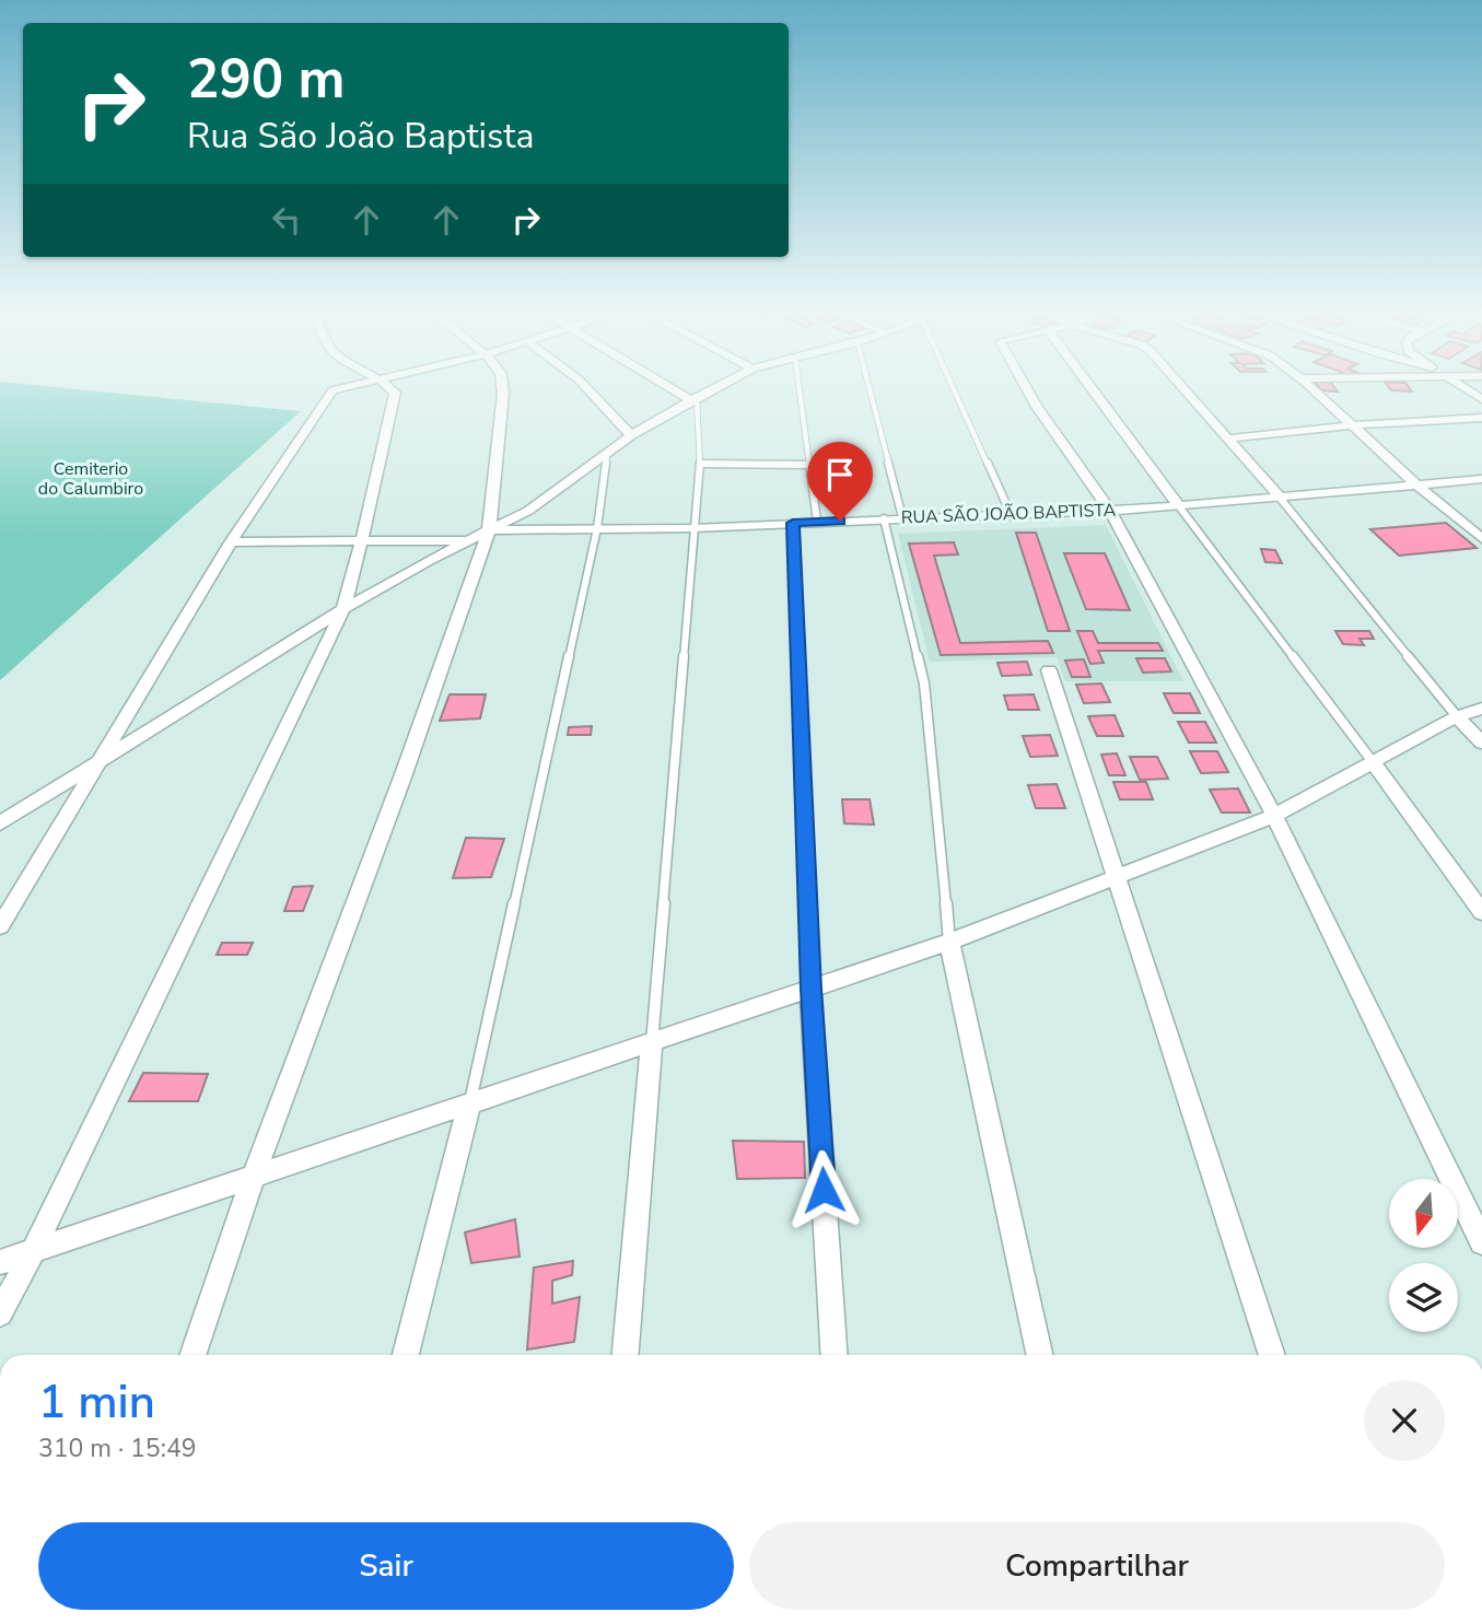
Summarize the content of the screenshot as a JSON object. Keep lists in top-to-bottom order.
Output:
{
  "streets": {
    "street": ["RUA SÃO JOÃO BAPTISTA"]
  },
  "parks": ["Cemiterio do Calumbiro"],
  "north": "bottom",
  "page": {
    "turn": ["290 m", "Rua São João Baptista"],
    "heading": ["1 min", "310 m · 15:49"],
    "buttons": ["Sair", "Compartilhar"]
  }
}
